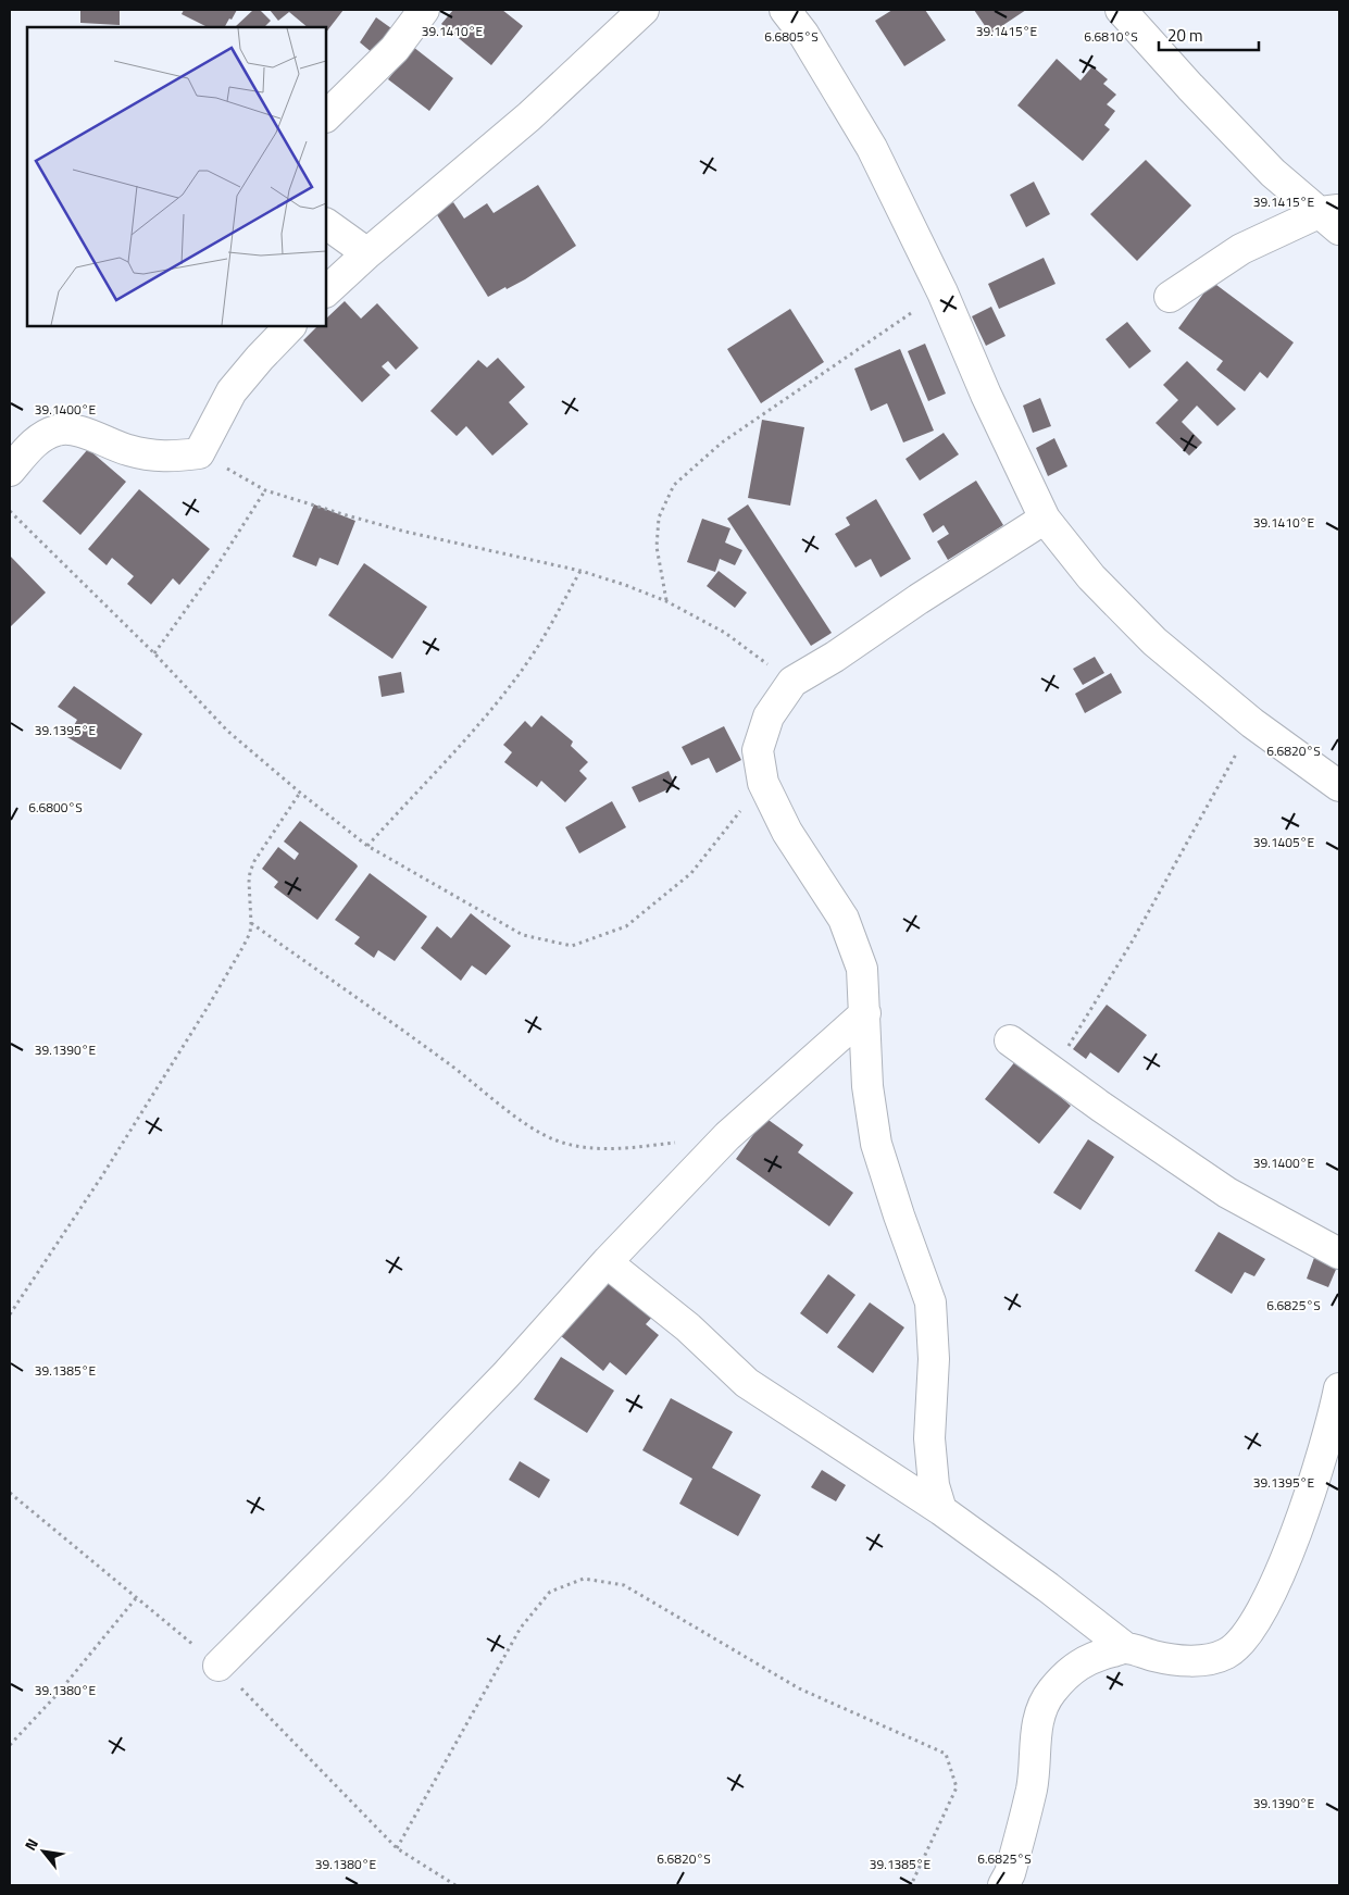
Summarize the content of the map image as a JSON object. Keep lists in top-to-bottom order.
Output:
{
  "scale_bar": "20 m",
  "north": "top left",
  "coordinates": [
    "39.1410°E",
    "39.1415°E",
    "6.6805°S",
    "6.6810°S",
    "39.1400°E",
    "39.1395°E",
    "6.6820°S",
    "6.6800°S",
    "39.1405°E",
    "39.1390°E",
    "6.6825°S",
    "39.1385°E",
    "39.1380°E"
  ]
}
